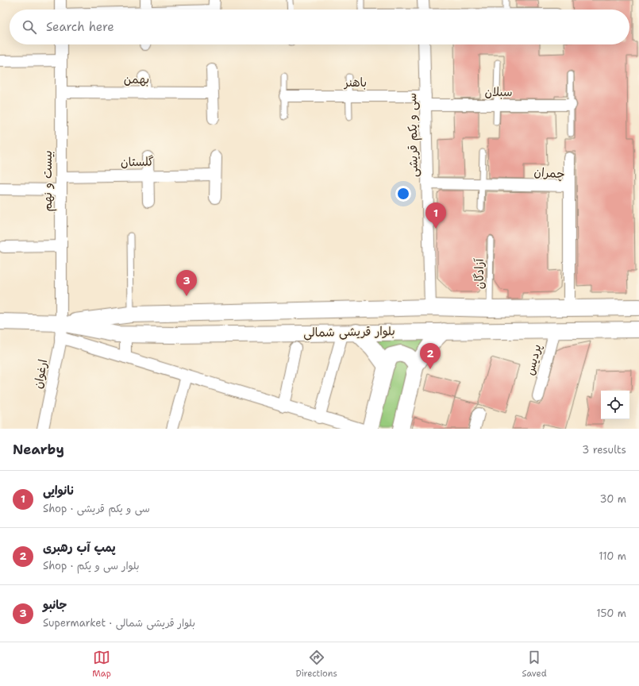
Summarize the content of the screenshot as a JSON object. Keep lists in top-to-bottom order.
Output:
{
  "streets": {
    "main road": ["بلوار قریشی شمالی"],
    "street": [
      "بهمن",
      "باهنر",
      "سبلان",
      "سی و یکم قریشی",
      "گلستان",
      "چمران",
      "بیست و نهم",
      "پردیس",
      "ارغوان"
    ],
    "lane": ["آزادگان"]
  },
  "crossings": [
    ["بهمن", "بیست و نهم"],
    ["باهنر", "سبلان"],
    ["باهنر", "سی و یکم قریشی"],
    ["سبلان", "سی و یکم قریشی"],
    ["سی و یکم قریشی", "چمران"],
    ["سی و یکم قریشی", "بلوار قریشی شمالی"],
    ["گلستان", "بیست و نهم"],
    ["چمران", "بلوار قریشی شمالی"],
    ["بیست و نهم", "بلوار قریشی شمالی"],
    ["بیست و نهم", "ارغوان"],
    ["آزادگان", "بلوار قریشی شمالی"],
    ["بلوار قریشی شمالی", "پردیس"],
    ["بلوار قریشی شمالی", "ارغوان"]
  ],
  "page": {
    "search": "Search here",
    "pins": ["1", "3", "2"],
    "heading": ["Nearby", "3 results"],
    "list": [
      {
        "mark": "1",
        "name": "نانوایی",
        "note": "Shop · سی و یکم قریشی",
        "value": "30 m"
      },
      {
        "mark": "2",
        "name": "پمپ آب رهبری",
        "note": "Shop · بلوار سی و یکم",
        "value": "110 m"
      },
      {
        "mark": "3",
        "name": "جانبو",
        "note": "Supermarket · بلوار قریشی شمالی",
        "value": "150 m"
      }
    ],
    "nav": ["Map", "Directions", "Saved"]
  }
}
